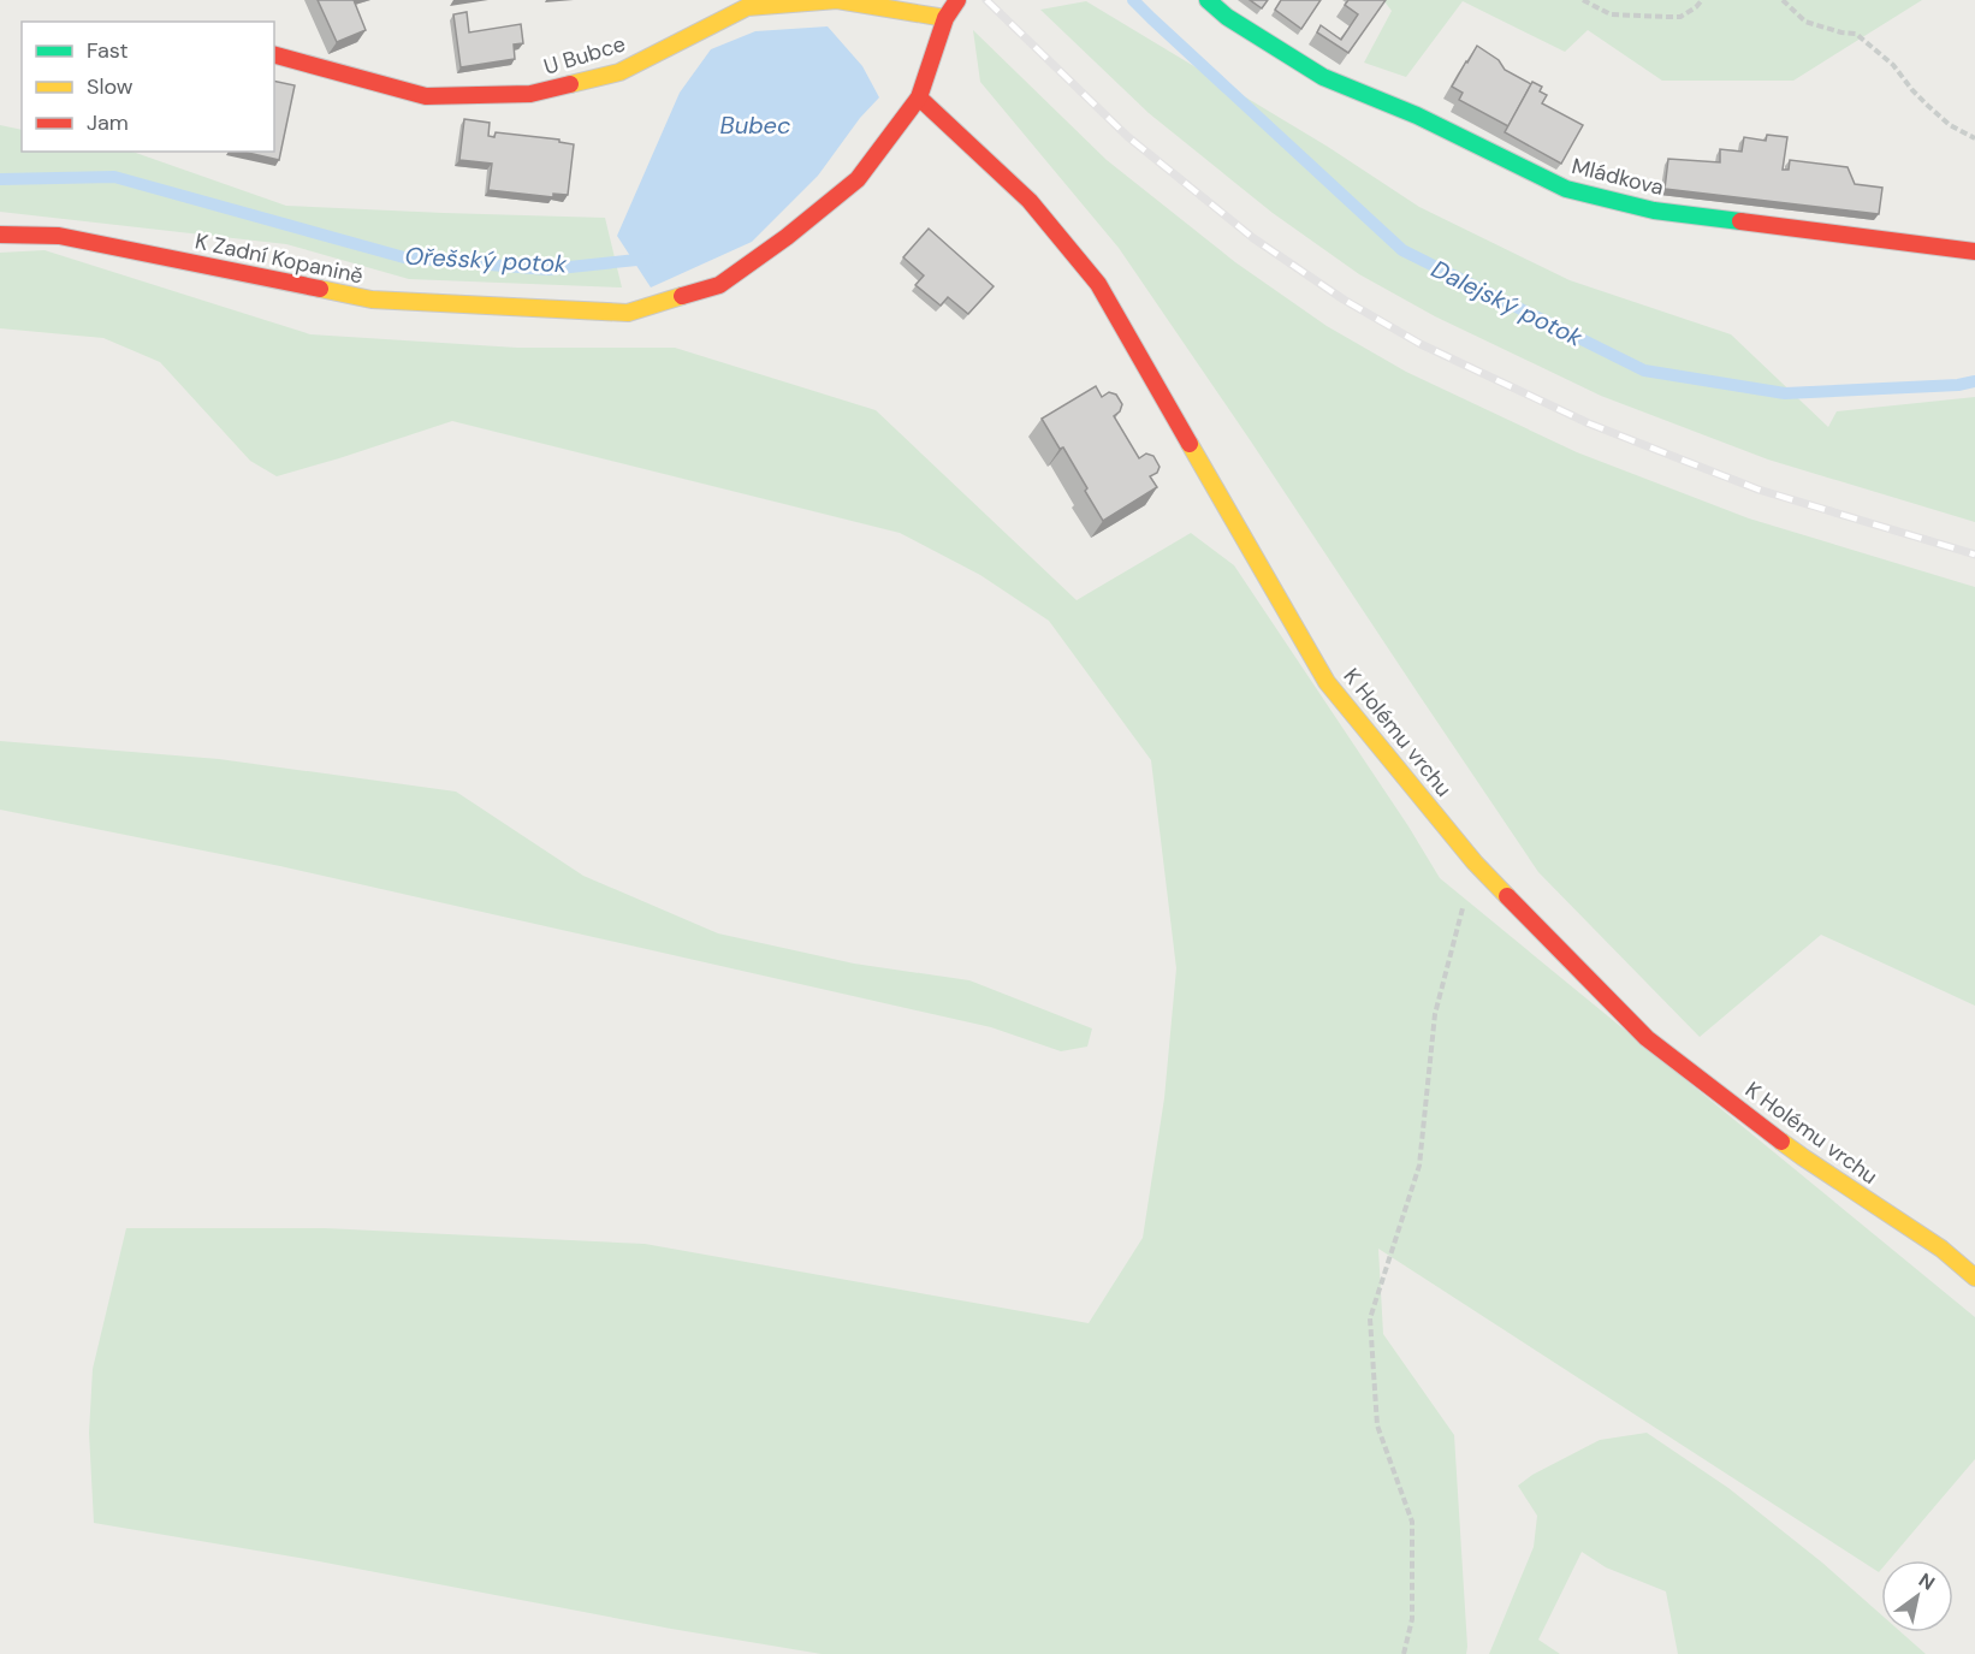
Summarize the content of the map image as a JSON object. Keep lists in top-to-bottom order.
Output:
{
  "streets": {
    "street": [
      "U Bubce",
      "Mládkova",
      "K Zadní Kopanině",
      "K Holému vrchu"
    ]
  },
  "crossings": [
    ["U Bubce", "K Zadní Kopanině"],
    ["K Zadní Kopanině", "K Holému vrchu"]
  ],
  "water": ["Bubec", "Ořešský potok", "Dalejský potok"],
  "legend": ["Fast", "Slow", "Jam"],
  "north": "top right"
}
